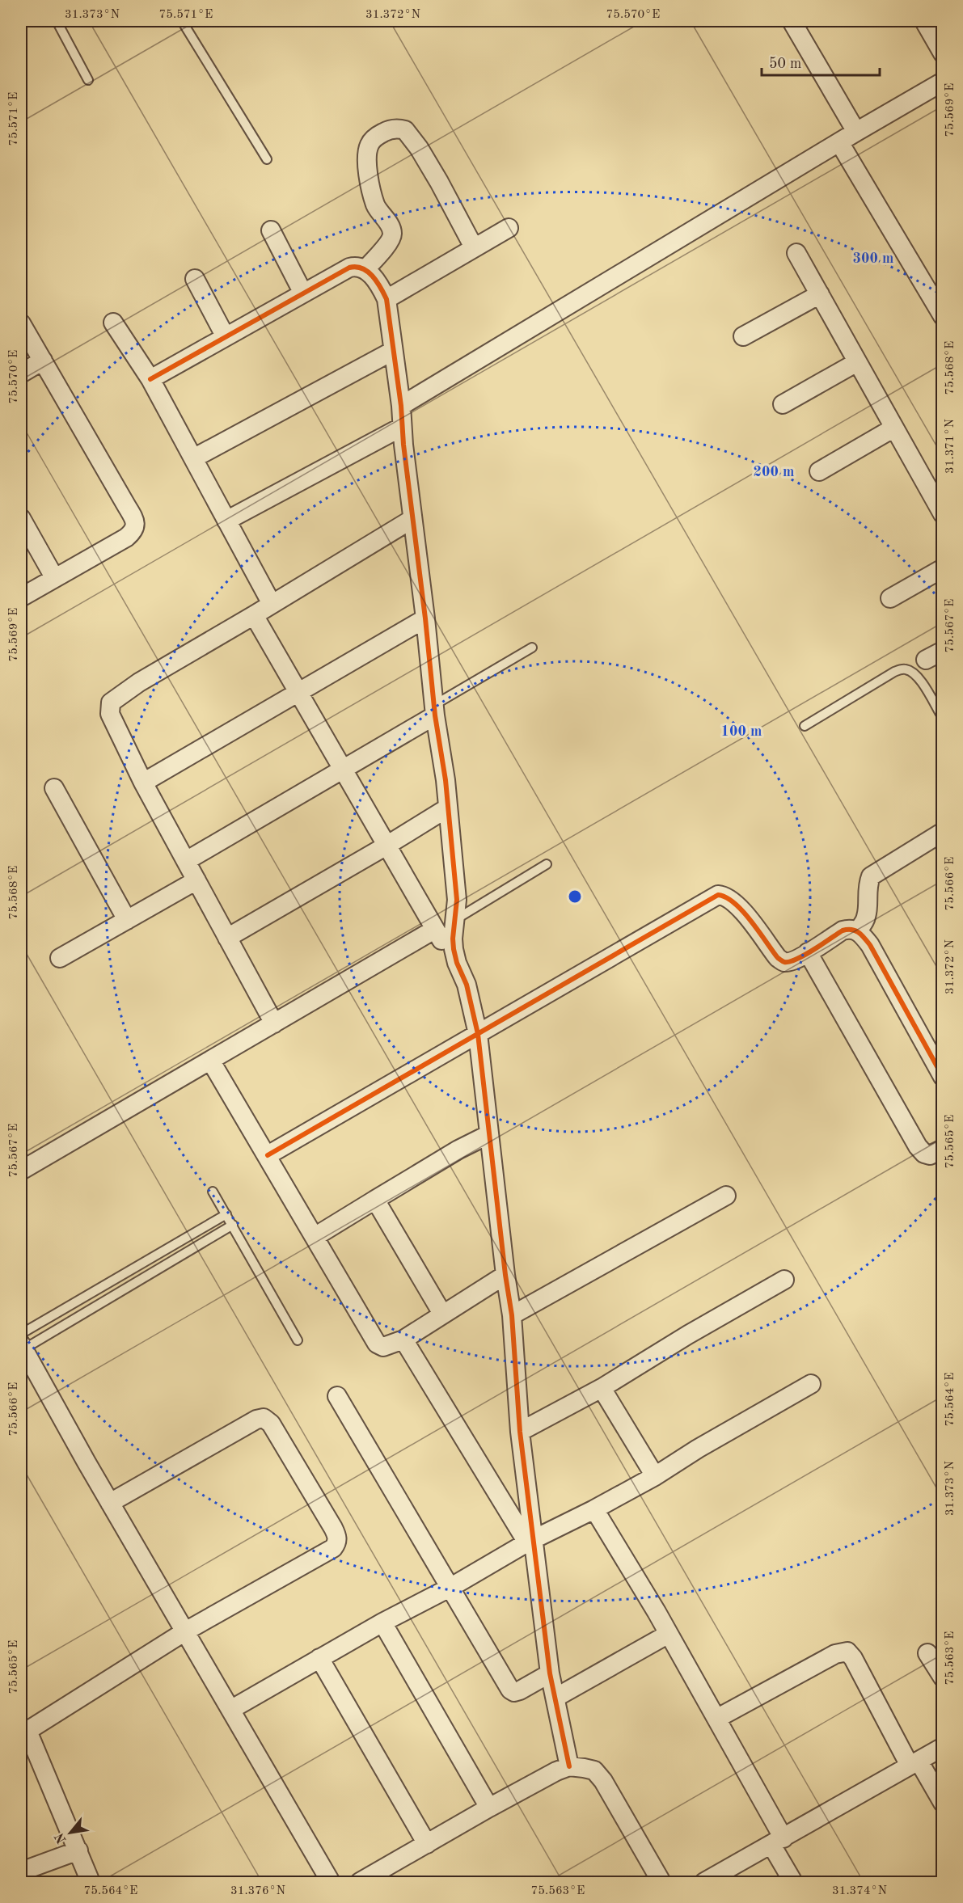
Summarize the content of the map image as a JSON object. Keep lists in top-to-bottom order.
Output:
{
  "scale_bar": "50 m",
  "north": "bottom left",
  "coordinates": [
    "31.373°N",
    "75.571°E",
    "31.372°N",
    "75.570°E",
    "75.569°E",
    "75.568°E",
    "31.371°N",
    "75.567°E",
    "75.566°E",
    "75.565°E",
    "75.564°E",
    "75.563°E",
    "31.376°N",
    "31.374°N"
  ],
  "rings": ["300 m", "200 m", "100 m"]
}
